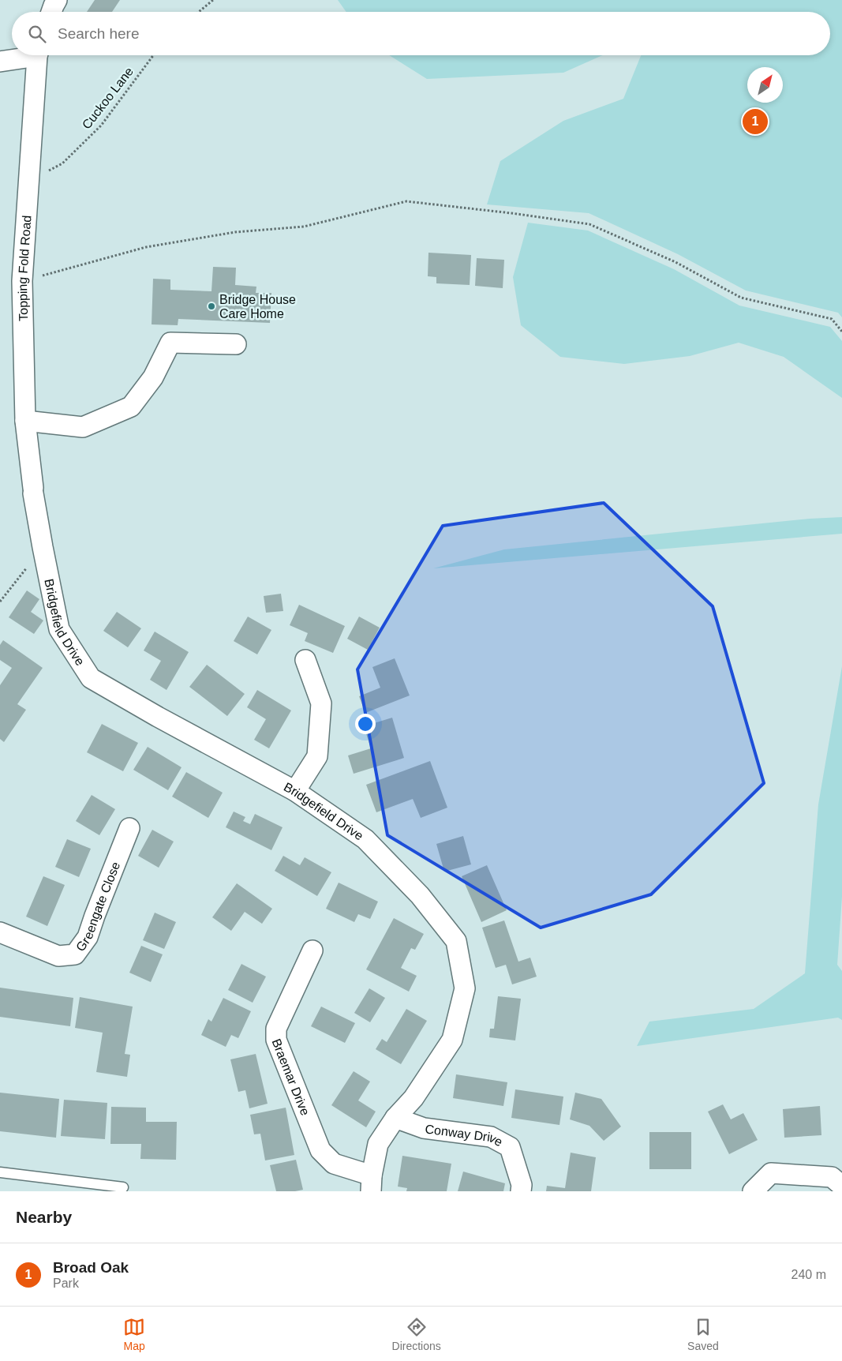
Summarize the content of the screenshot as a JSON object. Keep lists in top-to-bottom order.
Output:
{
  "streets": {
    "street": [
      "Topping Fold Road",
      "Bridgefield Drive",
      "Greengate Close",
      "Braemar Drive",
      "Conway Drive"
    ],
    "path": ["Cuckoo Lane"]
  },
  "crossings": [
    ["Cuckoo Lane", "Topping Fold Road"],
    ["Topping Fold Road", "Bridgefield Drive"],
    ["Bridgefield Drive", "Braemar Drive"],
    ["Bridgefield Drive", "Conway Drive"]
  ],
  "places": ["Bridge House Care Home"],
  "north": "top right",
  "page": {
    "search": "Search here",
    "pins": "1",
    "heading": "Nearby",
    "list": [
      {
        "mark": "1",
        "name": "Broad Oak",
        "note": "Park",
        "value": "240 m"
      }
    ],
    "nav": ["Map", "Directions", "Saved"]
  }
}
